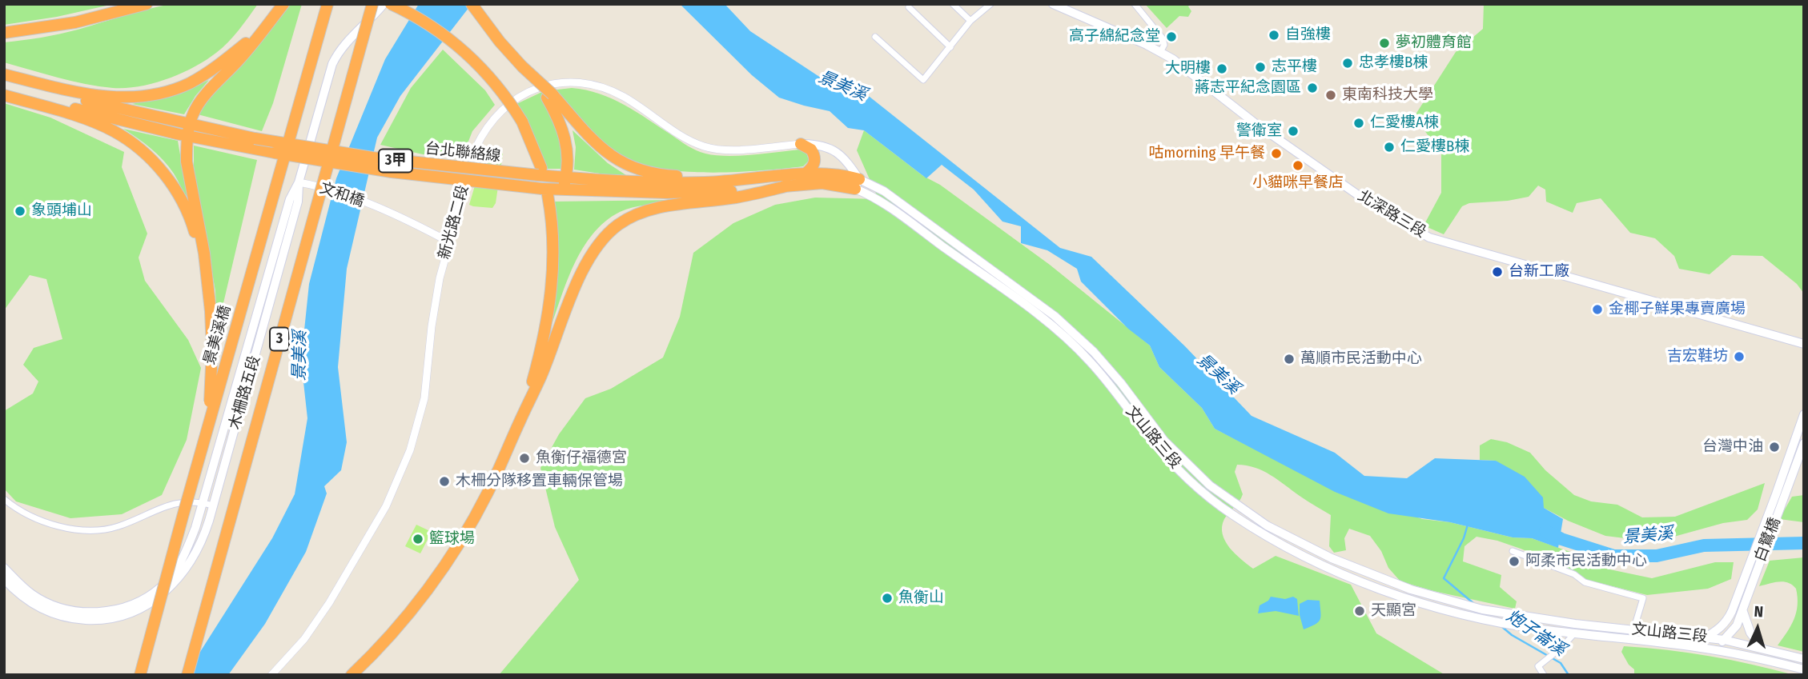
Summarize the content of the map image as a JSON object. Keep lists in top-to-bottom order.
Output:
{
  "streets": {
    "highway": [
      "台北聯絡線",
      "3甲",
      "景美溪橋",
      "3"
    ],
    "main road": [
      "北深路三段",
      "新光路二段",
      "木柵路五段",
      "文山路三段",
      "白鷺橋"
    ],
    "street": ["文和橋"]
  },
  "crossings": [
    ["台北聯絡線", "新光路二段"],
    ["台北聯絡線", "文山路三段"],
    ["文和橋", "新光路二段"],
    ["文和橋", "木柵路五段"],
    ["新光路二段", "文山路三段"]
  ],
  "water": ["景美溪", "炮子崙溪"],
  "places": [
    "自強樓",
    "高子綿紀念堂",
    "夢初體育館",
    "忠孝樓B棟",
    "志平樓",
    "大明樓",
    "蔣志平紀念園區",
    "東南科技大學",
    "仁愛樓A棟",
    "警衛室",
    "仁愛樓B棟",
    "咕morning 早午餐",
    "小貓咪早餐店",
    "象頭埔山",
    "台新工廠",
    "金椰子鮮果專賣廣場",
    "吉宏鞋坊",
    "萬順市民活動中心",
    "台灣中油",
    "魚衡仔福德宮",
    "木柵分隊移置車輛保管場",
    "籃球場",
    "阿柔市民活動中心",
    "魚衡山",
    "天顯宮"
  ],
  "north": "top"
}
